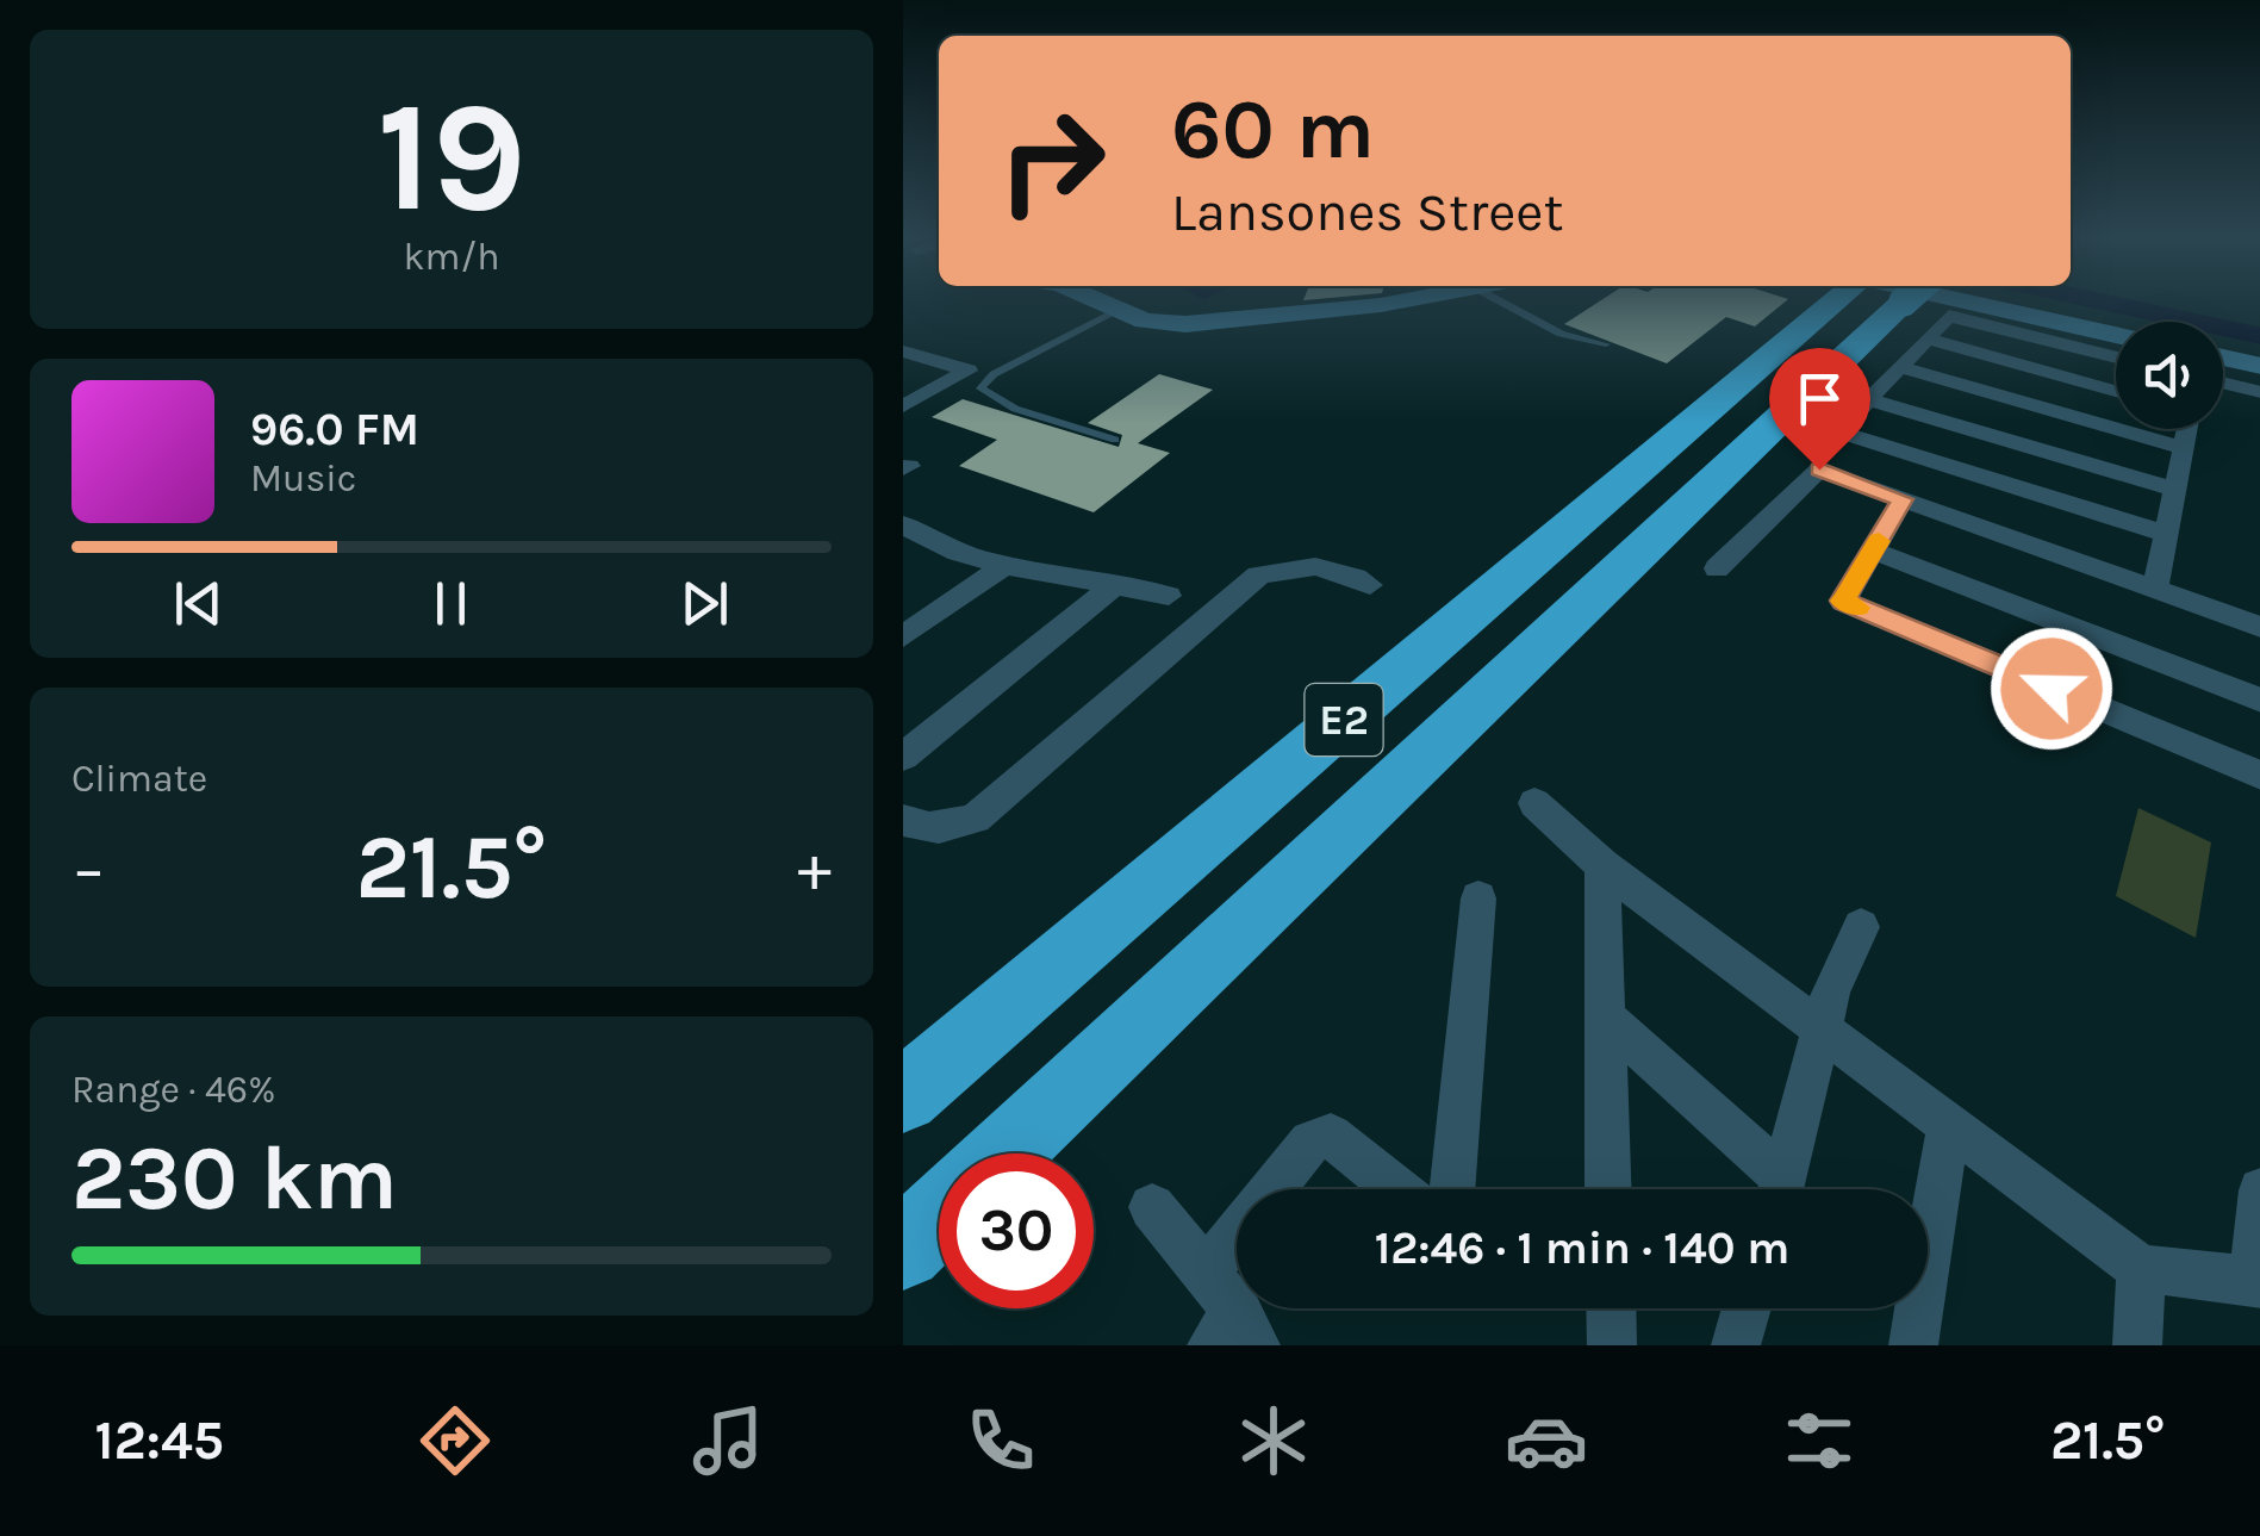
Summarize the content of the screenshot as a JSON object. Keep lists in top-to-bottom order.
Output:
{
  "streets": {
    "highway": ["E2"]
  },
  "page": {
    "tile": [
      ["19", "km/h"],
      "Climate",
      ["Range · 46%", "230 km"]
    ],
    "turn": ["60 m", "Lansones Street"],
    "song": ["96.0 FM", "Music"],
    "heat": ["−", "21.5°", "+"],
    "limit": "30",
    "trip": "12:46 · 1 min · 140 m",
    "tabs": ["12:45", "21.5°"]
  }
}
